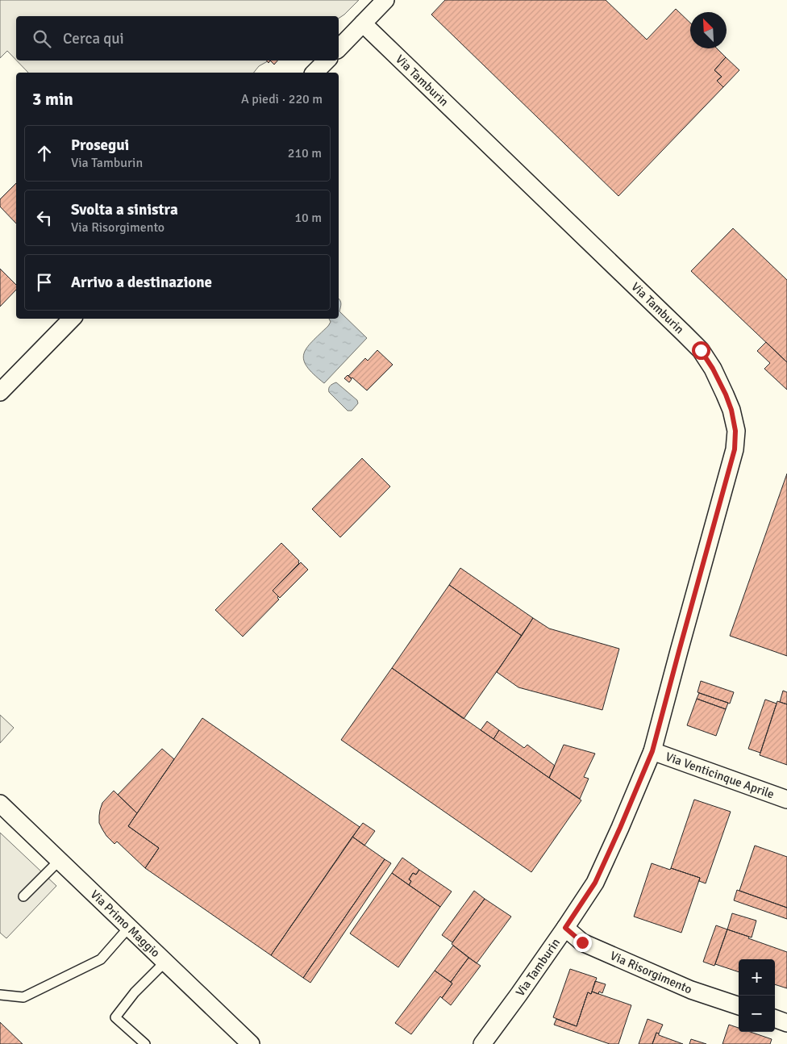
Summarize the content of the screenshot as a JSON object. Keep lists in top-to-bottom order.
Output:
{
  "streets": {
    "street": [
      "Via Tamburin",
      "Via Venticinque Aprile",
      "Via Primo Maggio",
      "Via Risorgimento"
    ]
  },
  "crossings": [
    ["Via Tamburin", "Via Venticinque Aprile"],
    ["Via Tamburin", "Via Risorgimento"]
  ],
  "north": "top left",
  "page": {
    "search": "Cerca qui",
    "heading": ["3 min", "A piedi · 220 m"],
    "list": [
      ["Prosegui", "Via Tamburin", "210 m"],
      ["Svolta a sinistra", "Via Risorgimento", "10 m"],
      "Arrivo a destinazione"
    ],
    "map_buttons": ["+", "−"]
  }
}
